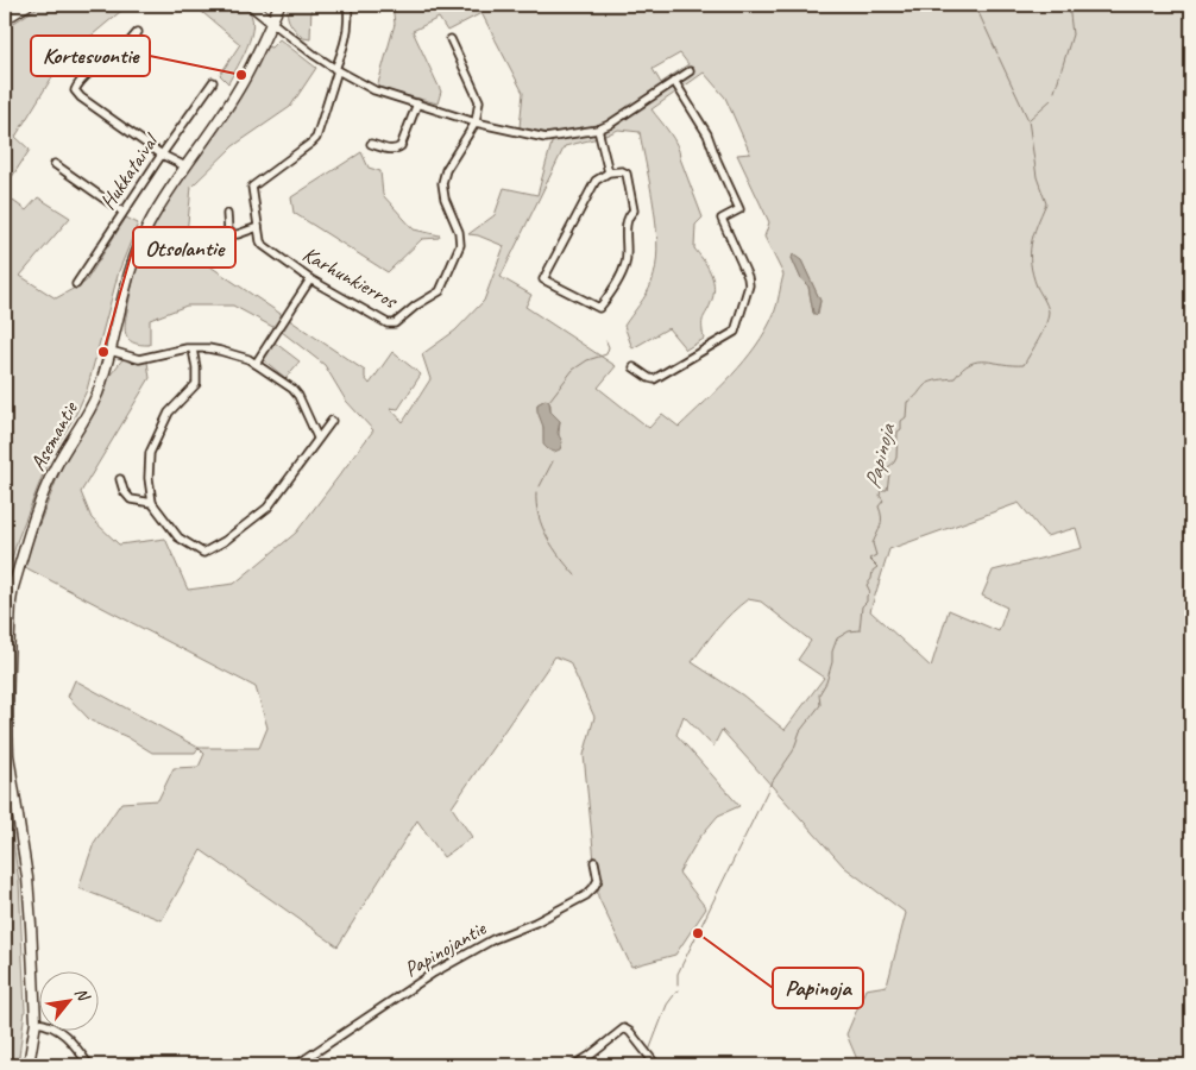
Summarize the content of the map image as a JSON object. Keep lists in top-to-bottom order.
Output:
{
  "streets": {
    "main road": ["Asemantie"],
    "street": ["Hukkataival", "Karhunkierros", "Papinojantie"]
  },
  "water": ["Papinoja"],
  "places": ["Kortesuontie", "Otsolantie", "Papinoja"],
  "north": "top right"
}
